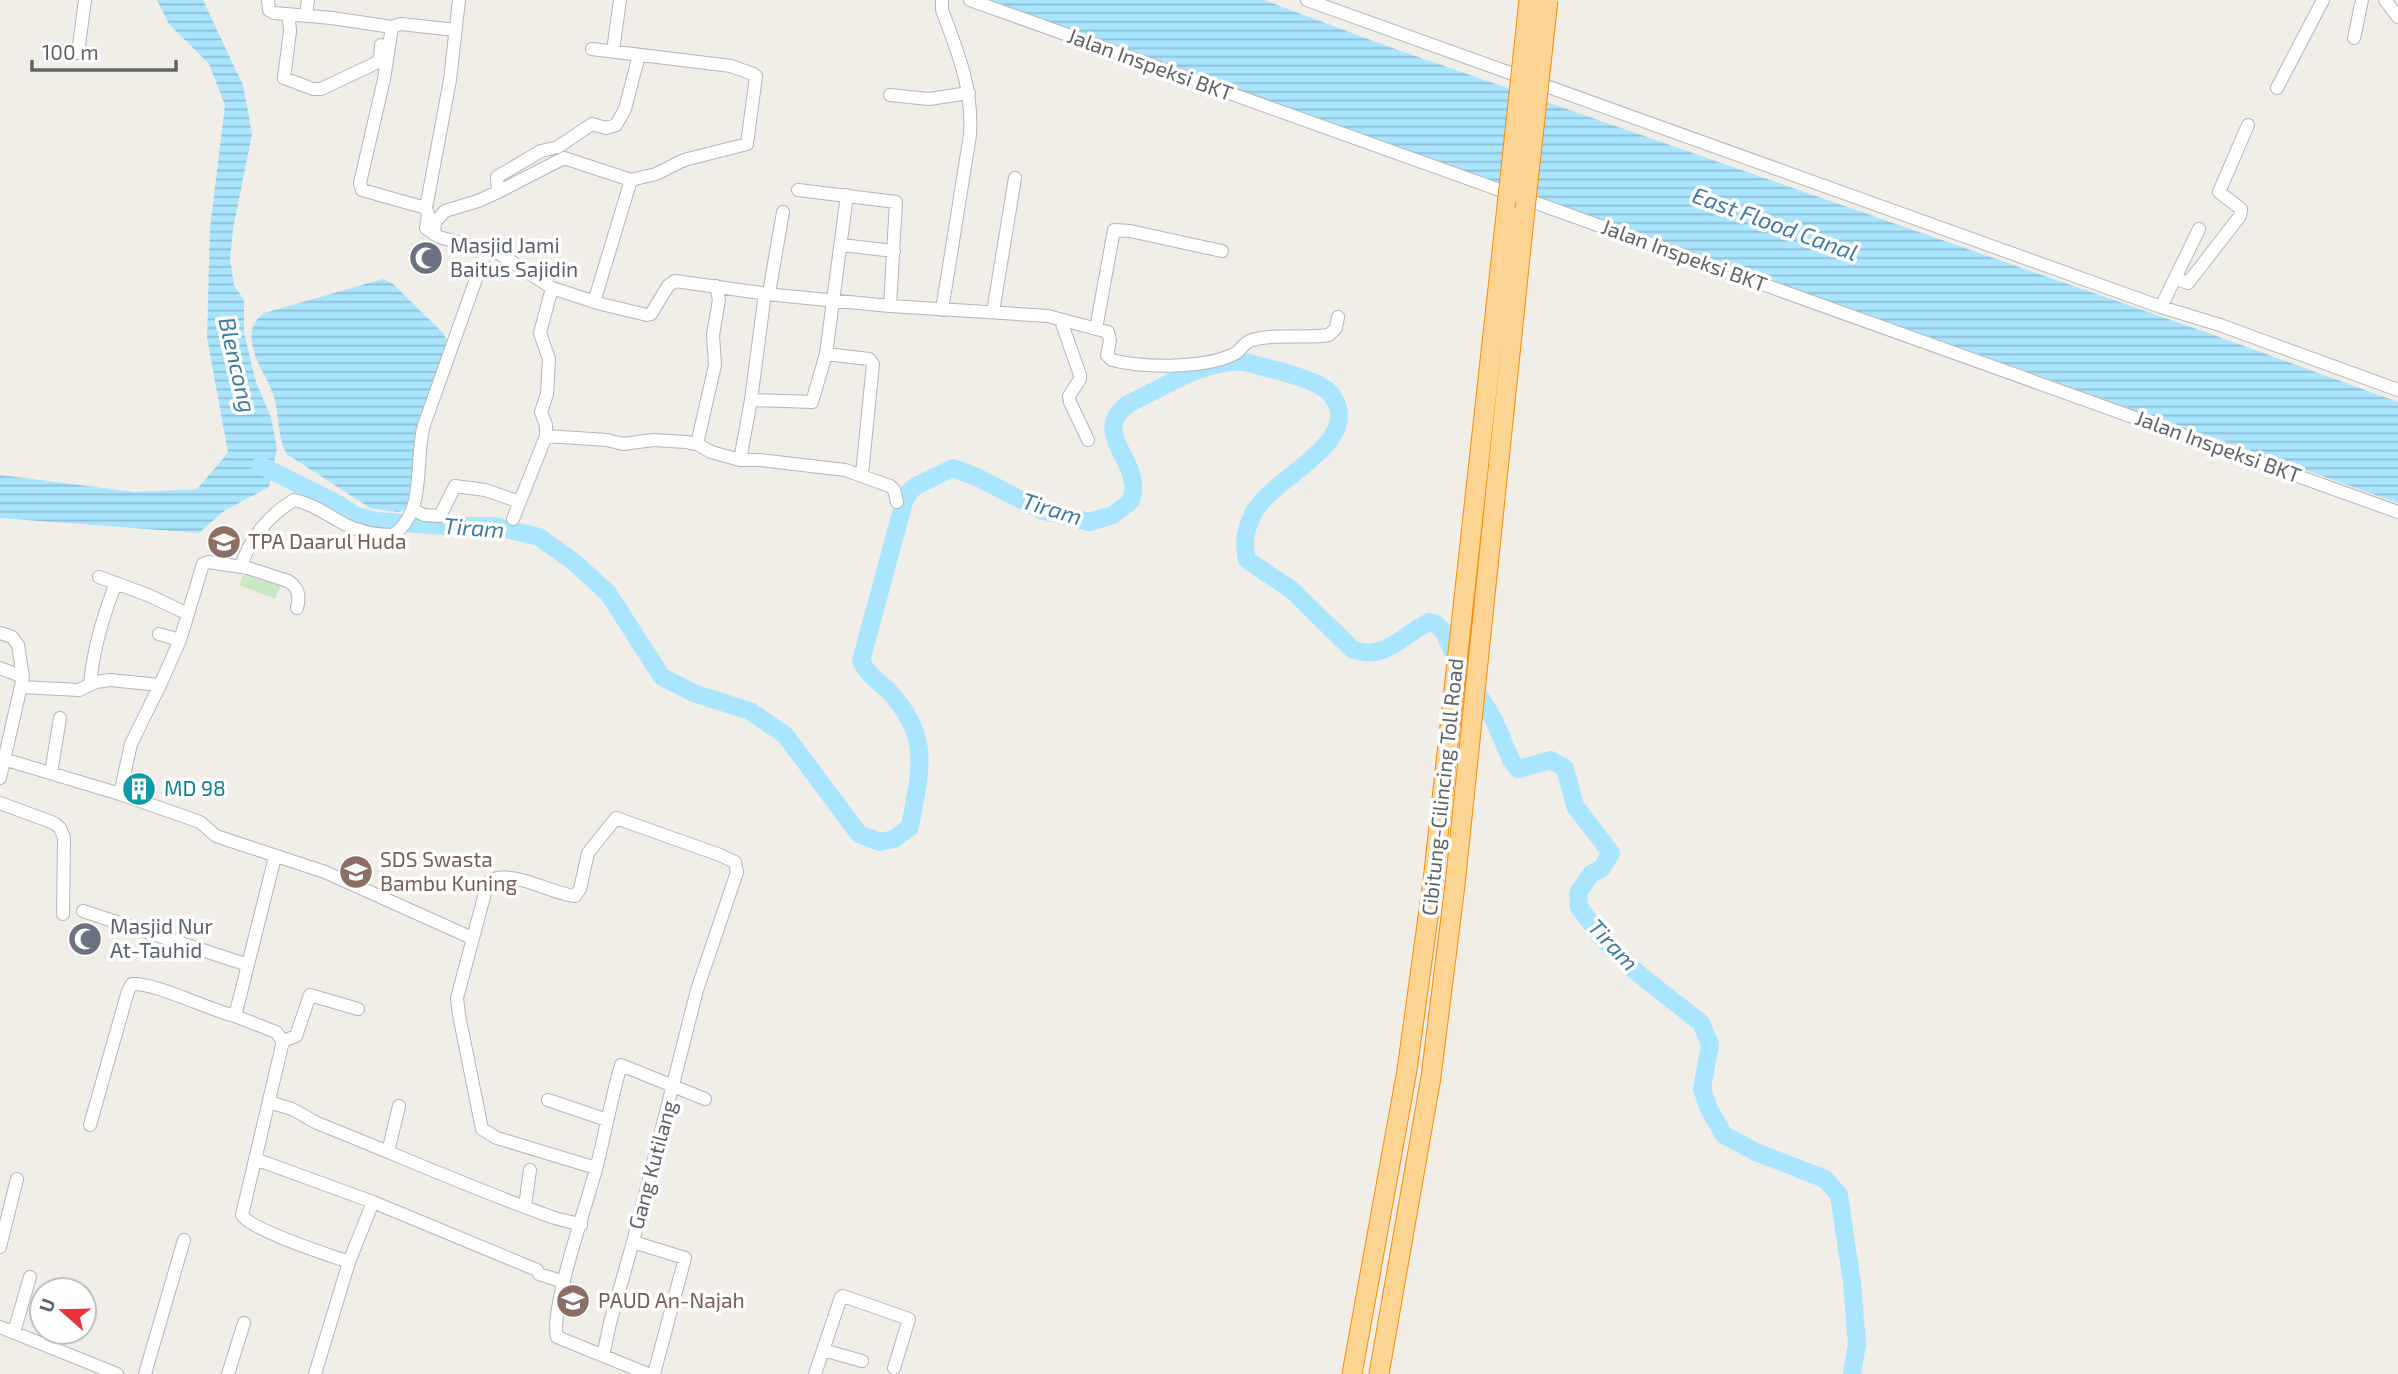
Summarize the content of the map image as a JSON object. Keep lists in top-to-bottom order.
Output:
{
  "streets": {
    "street": ["Jalan Inspeksi BKT", "Gang Kutilang"]
  },
  "water": ["East Flood Canal", "Blencong", "Tiram"],
  "places": {
    "mosque": ["Masjid Jami Baitus Sajidin", "Masjid Nur At-Tauhid"],
    "school or university": ["TPA Daarul Huda", "SDS Swasta Bambu Kuning", "PAUD An-Najah"],
    "building": ["MD 98"]
  },
  "scale_bar": "100 m",
  "north": "left"
}
